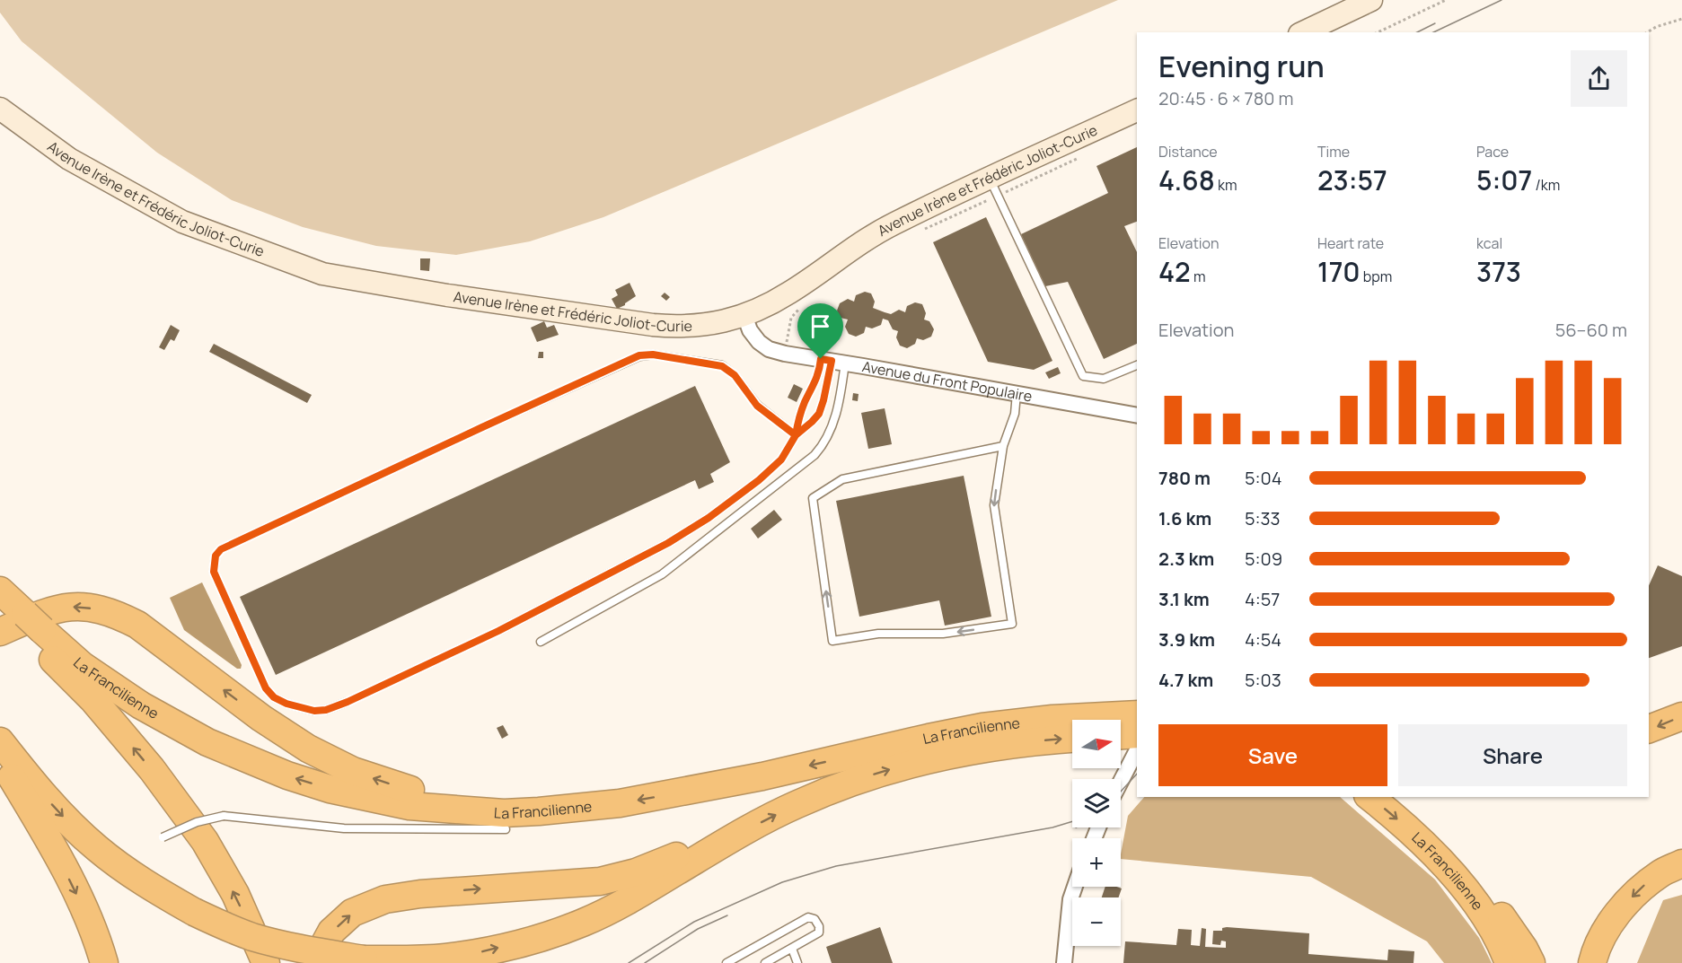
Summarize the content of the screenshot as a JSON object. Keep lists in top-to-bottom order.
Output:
{
  "streets": {
    "highway": ["La Francilienne"],
    "main road": ["Avenue Irène et Frédéric Joliot-Curie"],
    "street": ["Avenue du Front Populaire"]
  },
  "crossings": [
    ["Avenue Irène et Frédéric Joliot-Curie", "Avenue du Front Populaire"]
  ],
  "north": "right",
  "page": {
    "heading": ["Evening run", "20:45 · 6 × 780 m"],
    "stats": [
      ["Distance", "4.68 km"],
      ["Time", "23:57"],
      ["Pace", "5:07 /km"],
      ["Elevation", "42 m"],
      ["Heart rate", "170 bpm"],
      ["kcal", "373"]
    ],
    "chart": ["Elevation", "56–60 m"],
    "list": [
      {
        "name": "780 m",
        "note": "5:04"
      },
      {
        "name": "1.6 km",
        "note": "5:33"
      },
      {
        "name": "2.3 km",
        "note": "5:09"
      },
      {
        "name": "3.1 km",
        "note": "4:57"
      },
      {
        "name": "3.9 km",
        "note": "4:54"
      },
      {
        "name": "4.7 km",
        "note": "5:03"
      }
    ],
    "buttons": ["Save", "Share"],
    "map_buttons": ["+", "−"]
  }
}
